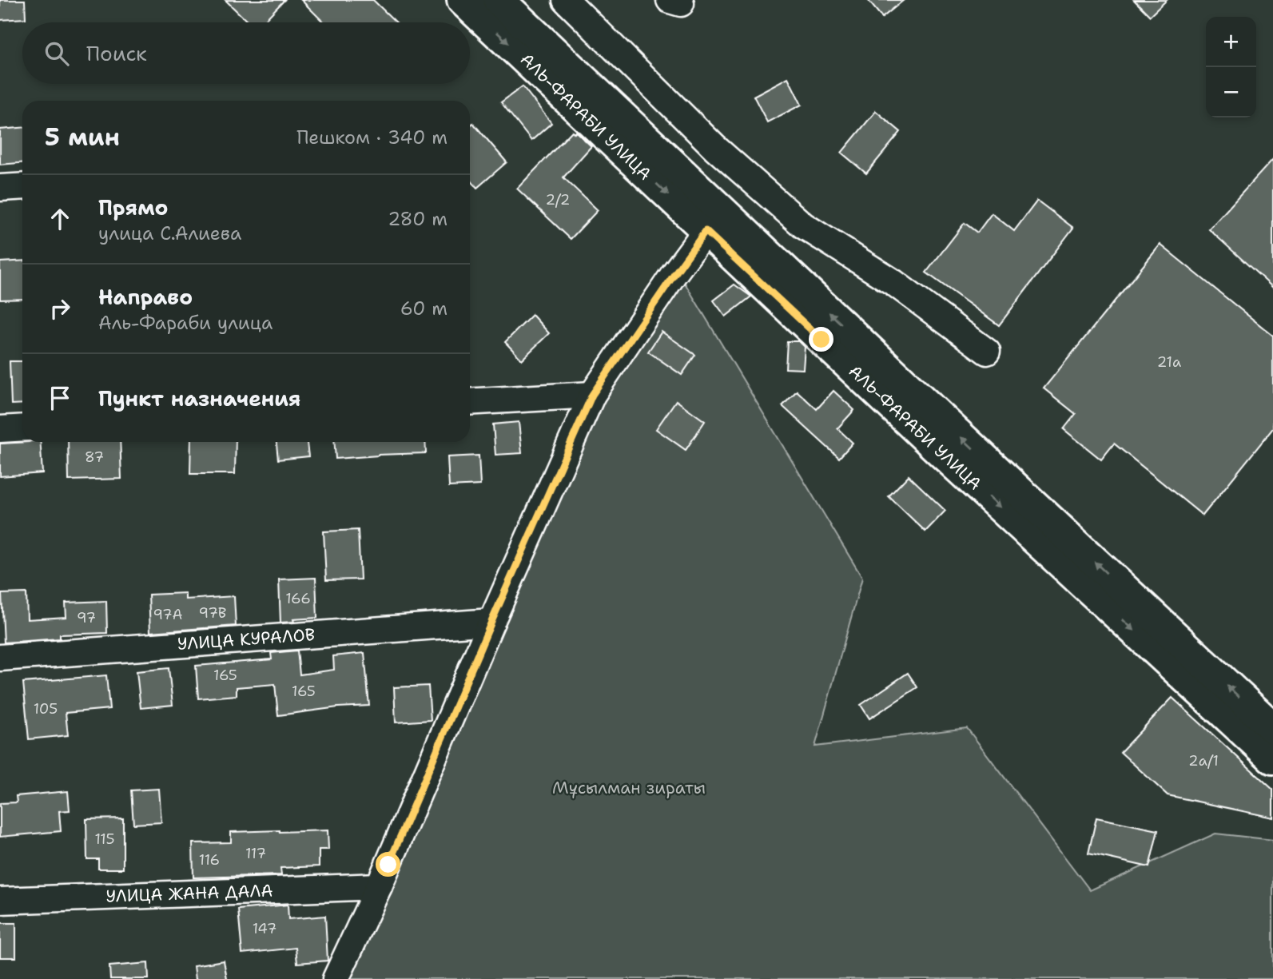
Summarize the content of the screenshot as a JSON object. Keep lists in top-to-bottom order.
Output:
{
  "streets": {
    "main road": ["АЛЬ-ФАРАБИ УЛИЦА"],
    "street": ["УЛИЦА КУРАЛОВ", "УЛИЦА ЖАНА ДАЛА"]
  },
  "parks": ["Мұсылман зираты"],
  "house_numbers": [
    "2/2",
    "21а",
    "87",
    "166",
    "97В",
    "97А",
    "97",
    "165",
    "165",
    "105",
    "2а/1",
    "115",
    "117",
    "116",
    "147"
  ],
  "page": {
    "map_buttons": ["+", "−"],
    "search": "Поиск",
    "heading": ["5 мин", "Пешком · 340 m"],
    "list": [
      ["Прямо", "улица С.Алиева", "280 m"],
      ["Направо", "Аль-Фараби улица", "60 m"],
      "Пункт назначения"
    ]
  }
}
